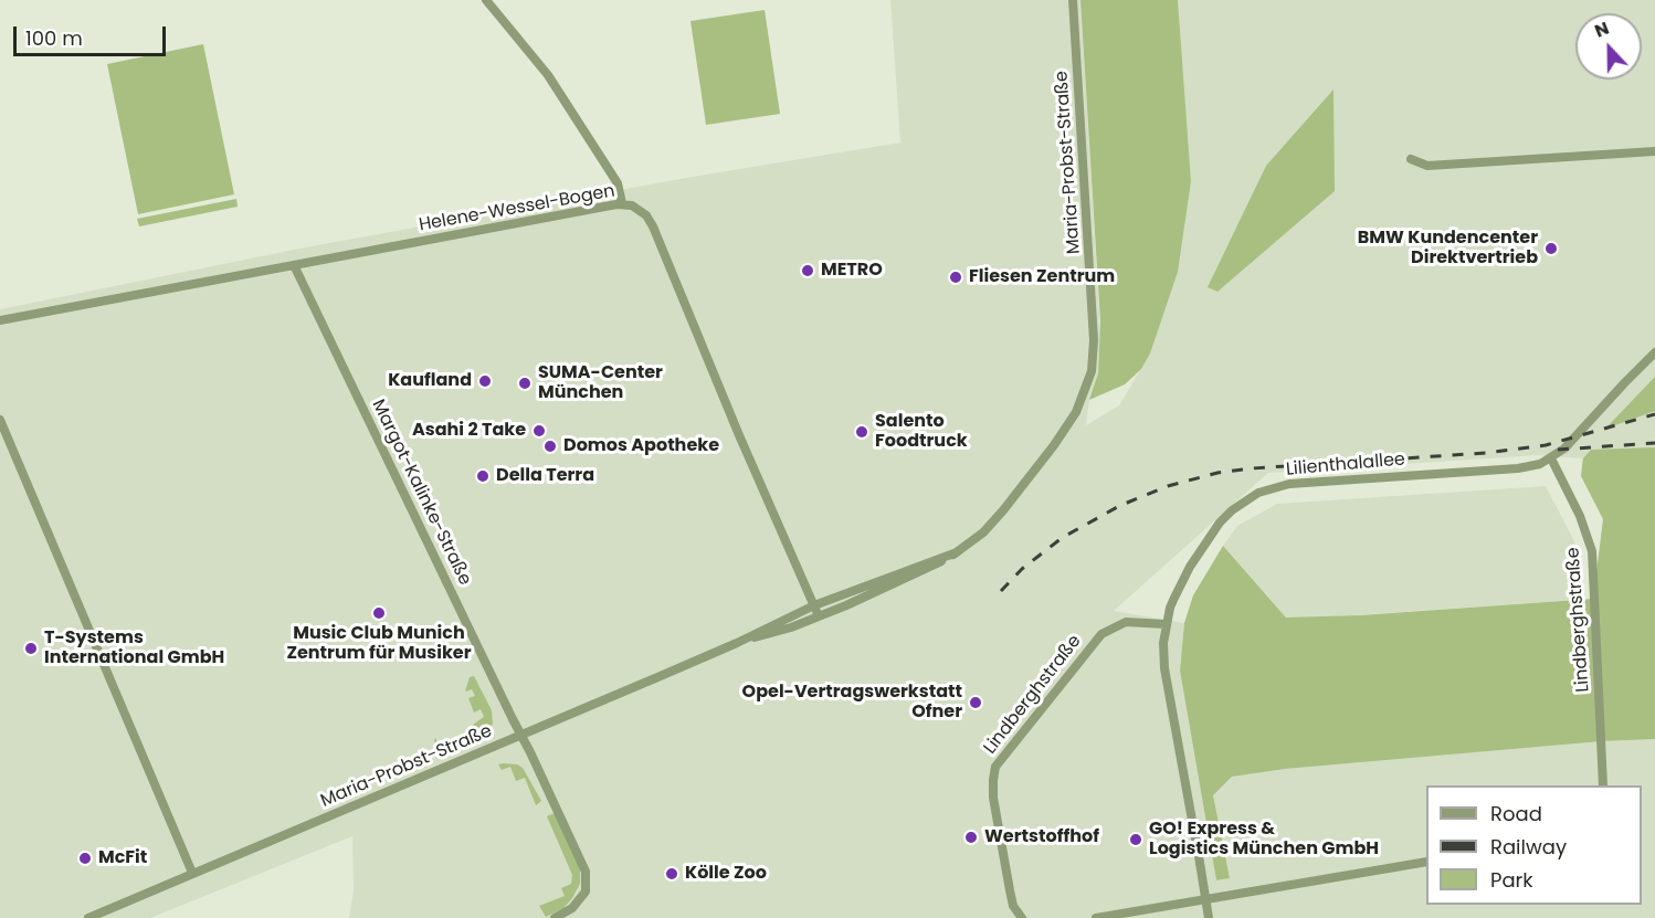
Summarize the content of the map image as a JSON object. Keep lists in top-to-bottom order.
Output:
{
  "streets": {
    "street": [
      "Maria-Probst-Straße",
      "Helene-Wessel-Bogen",
      "Lilienthalallee",
      "Margot-Kalinke-Straße",
      "Lindberghstraße"
    ]
  },
  "crossings": [
    ["Maria-Probst-Straße", "Helene-Wessel-Bogen"],
    ["Maria-Probst-Straße", "Margot-Kalinke-Straße"],
    ["Helene-Wessel-Bogen", "Margot-Kalinke-Straße"],
    ["Lilienthalallee", "Lindberghstraße"]
  ],
  "places": [
    "BMW Kundencenter Direktvertrieb",
    "METRO",
    "Fliesen Zentrum",
    "Kaufland",
    "SUMA-Center München",
    "Asahi 2 Take",
    "Salento Foodtruck",
    "Domos Apotheke",
    "Della Terra",
    "Music Club Munich Zentrum für Musiker",
    "T-Systems International GmbH",
    "Opel-Vertragswerkstatt Ofner",
    "Wertstoffhof",
    "GO! Express & Logistics München GmbH",
    "McFit",
    "Kölle Zoo"
  ],
  "legend": ["Road", "Railway", "Park"],
  "scale_bar": "100 m",
  "north": "top"
}
